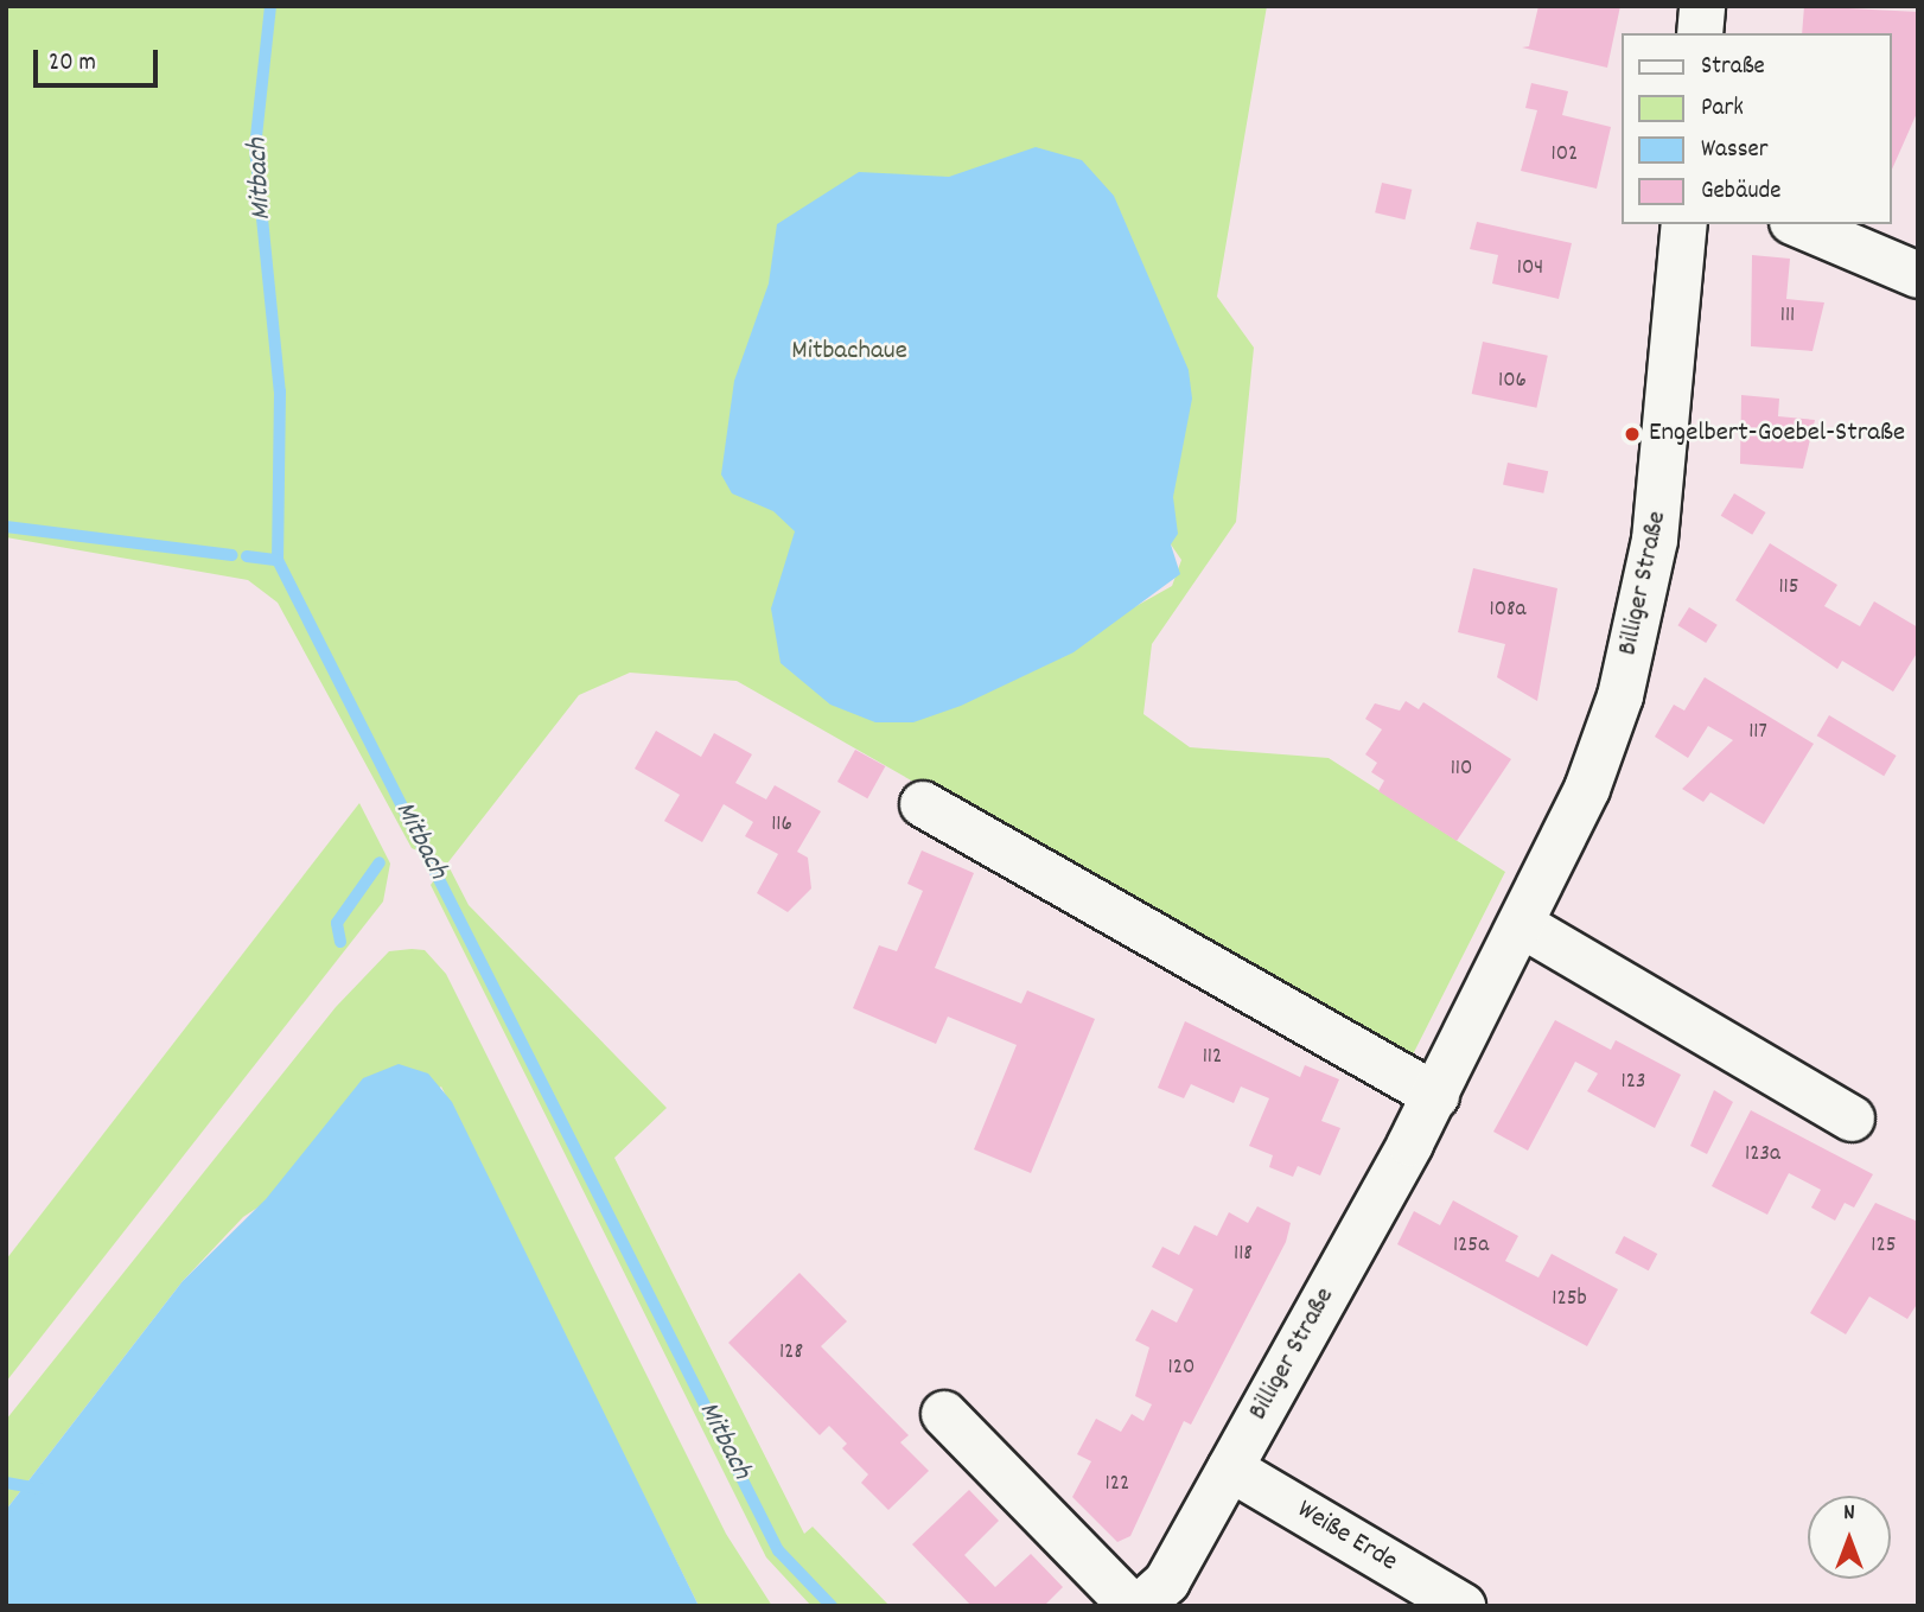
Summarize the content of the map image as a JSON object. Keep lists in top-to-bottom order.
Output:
{
  "streets": {
    "street": ["Billiger Straße", "Weiße Erde"]
  },
  "crossings": [
    ["Billiger Straße", "Weiße Erde"]
  ],
  "water": ["Mitbach"],
  "parks": ["Mitbachaue"],
  "places": ["Engelbert-Goebel-Straße"],
  "house_numbers": [
    "102",
    "104",
    "111",
    "106",
    "115",
    "108a",
    "117",
    "110",
    "116",
    "112",
    "123",
    "123a",
    "125a",
    "125",
    "118",
    "125b",
    "128",
    "120",
    "122"
  ],
  "legend": [
    "Straße",
    "Park",
    "Wasser",
    "Gebäude"
  ],
  "scale_bar": "20 m",
  "north": "top"
}
